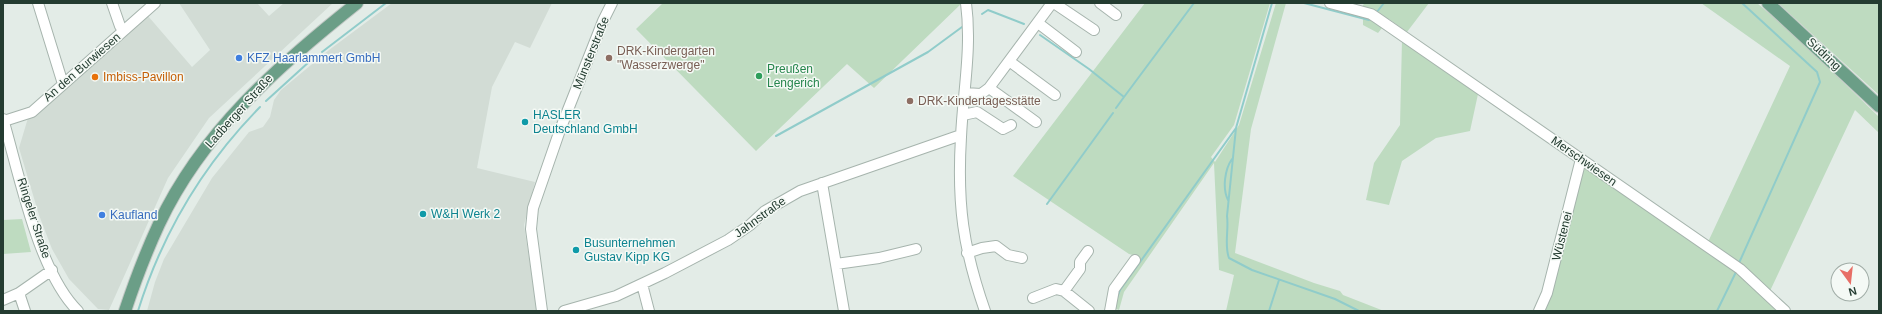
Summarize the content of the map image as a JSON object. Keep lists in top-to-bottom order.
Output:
{
  "streets": {
    "main road": ["Südring", "Ladberger Straße"],
    "street": [
      "Münsterstraße",
      "An den Burwiesen",
      "Merschwiesen",
      "Jahnstraße",
      "Ringeler Straße",
      "Wüstenei"
    ]
  },
  "crossings": [
    ["An den Burwiesen", "Ringeler Straße"],
    ["Merschwiesen", "Wüstenei"]
  ],
  "places": [
    "KFZ Haarlammert GmbH",
    "DRK-Kindergarten \"Wasserzwerge\"",
    "Preußen Lengerich",
    "Imbiss-Pavillon",
    "DRK-Kindertagesstätte",
    "HASLER Deutschland GmbH",
    "W&H Werk 2",
    "Kaufland",
    "Busunternehmen Gustav Kipp KG"
  ],
  "north": "bottom"
}
